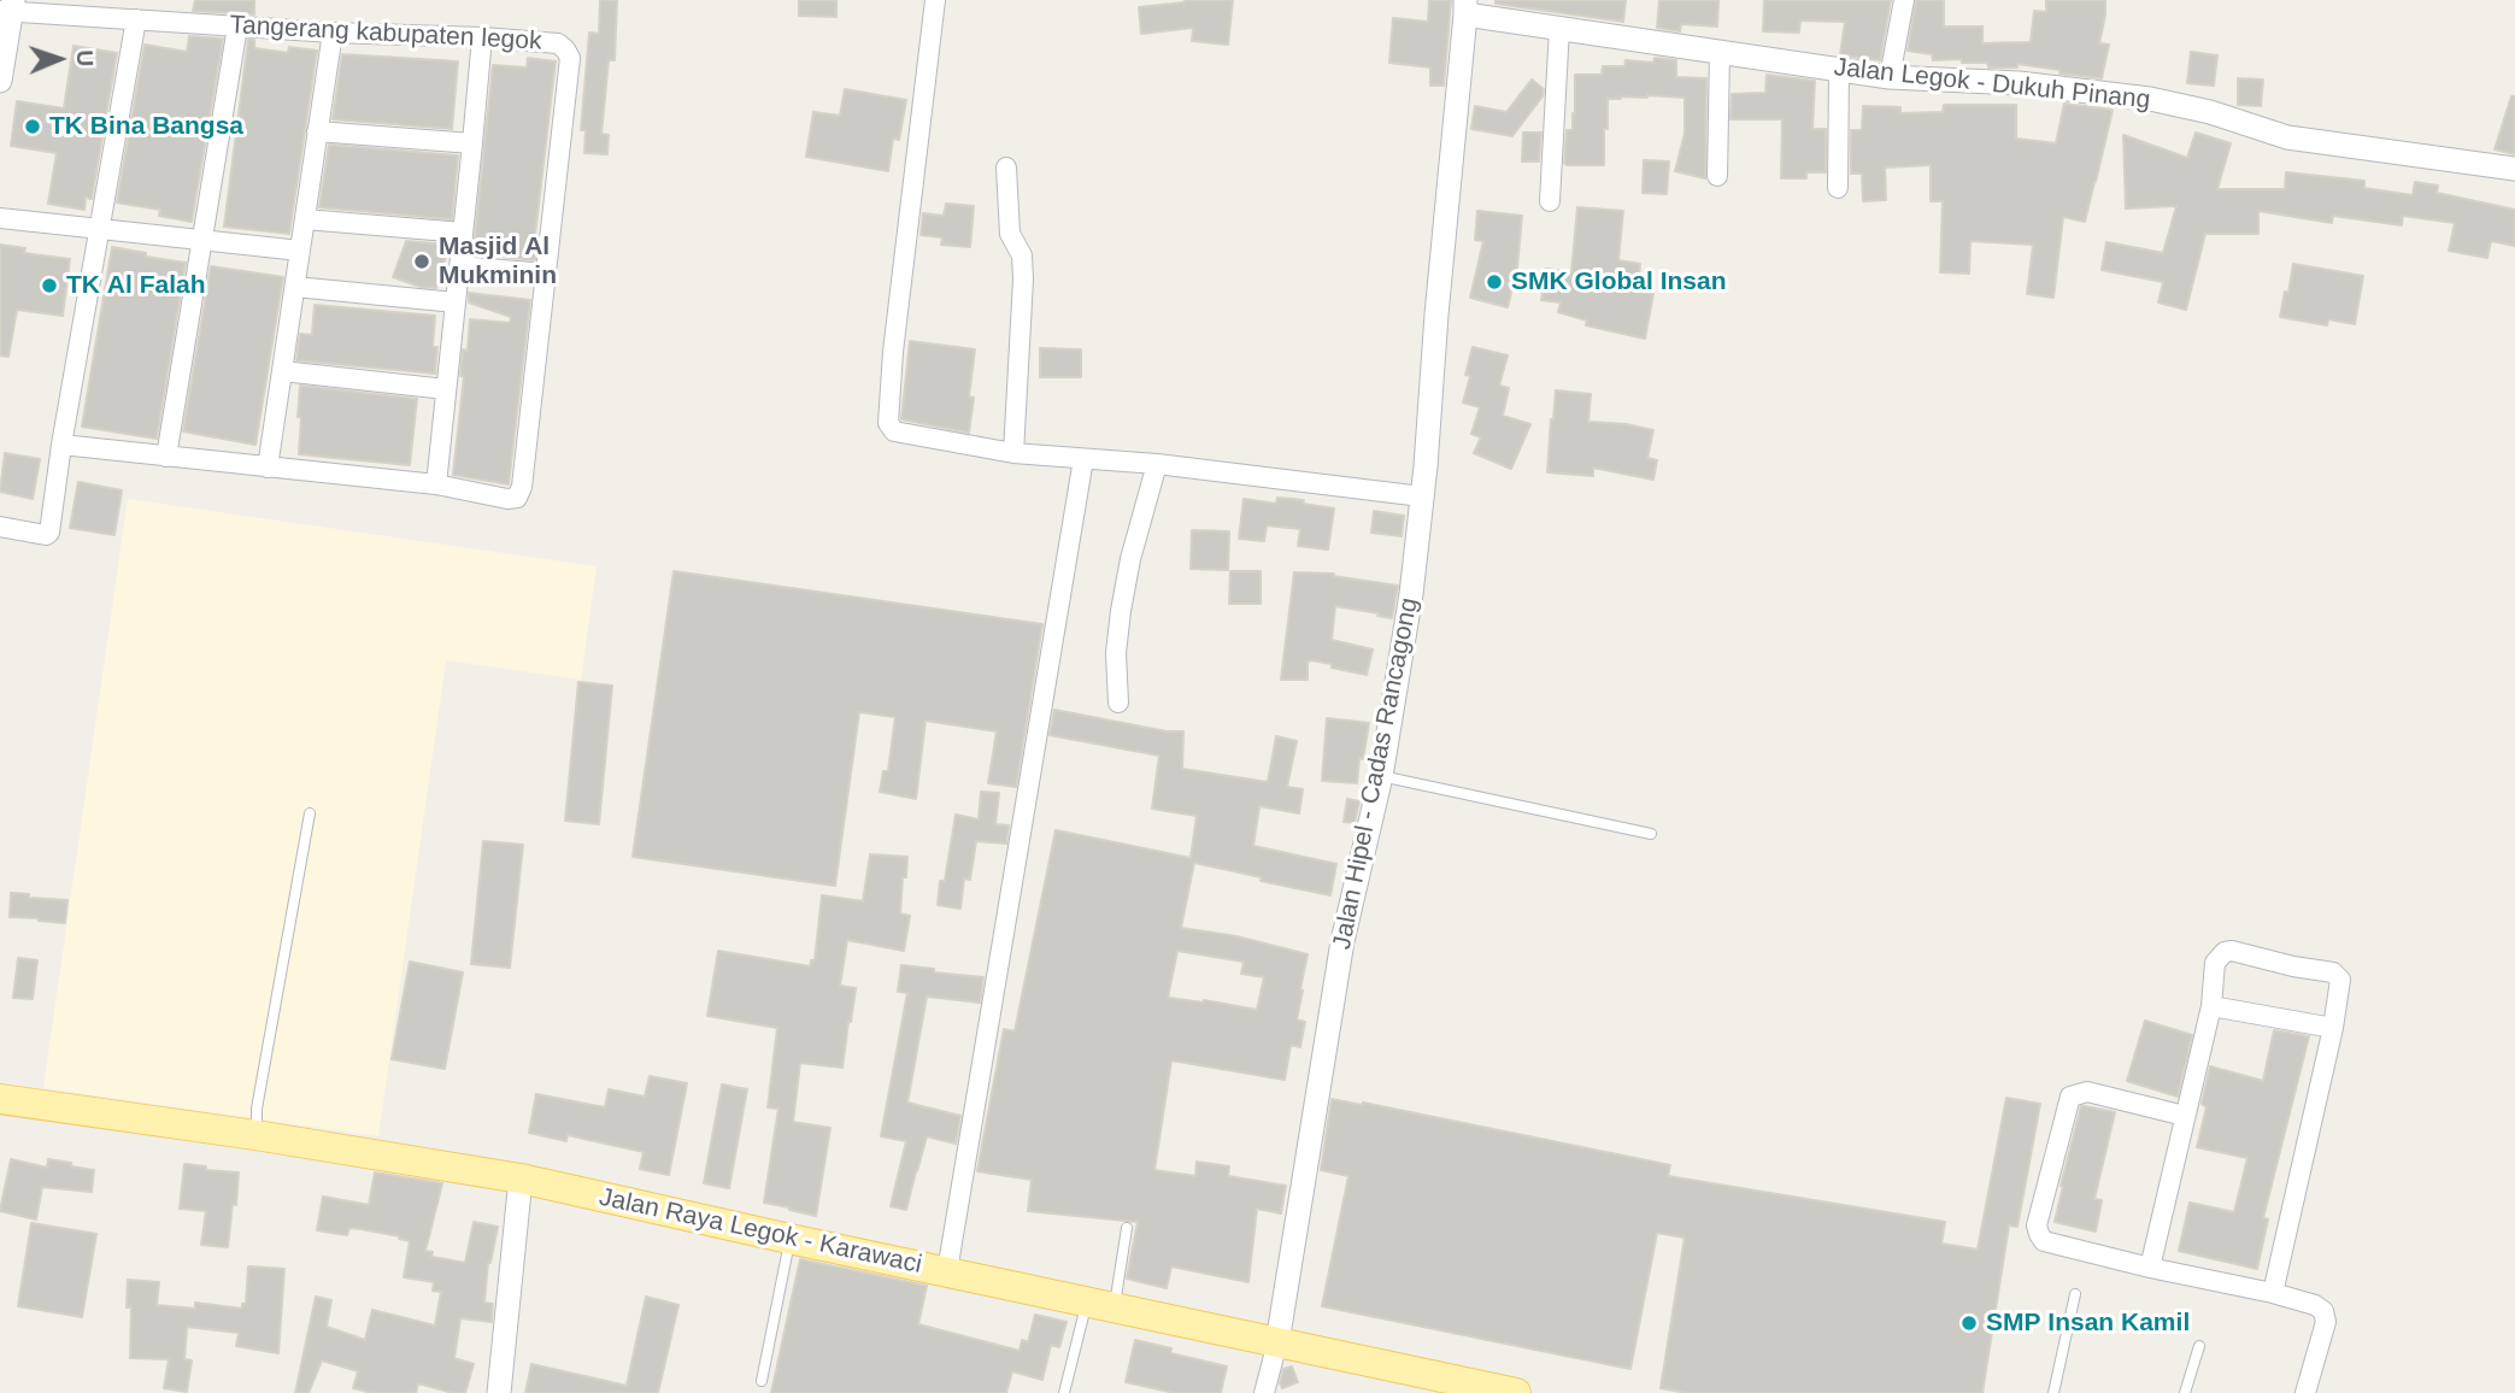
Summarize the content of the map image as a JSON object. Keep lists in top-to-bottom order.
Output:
{
  "streets": {
    "main road": ["Jalan Raya Legok - Karawaci"],
    "street": ["Tangerang kabupaten legok", "Jalan Legok - Dukuh Pinang", "Jalan Hipel - Cadas Rancagong"]
  },
  "crossings": [
    ["Jalan Legok - Dukuh Pinang", "Jalan Hipel - Cadas Rancagong"],
    ["Jalan Hipel - Cadas Rancagong", "Jalan Raya Legok - Karawaci"]
  ],
  "places": [
    "TK Bina Bangsa",
    "Masjid Al Mukminin",
    "SMK Global Insan",
    "TK Al Falah",
    "SMP Insan Kamil"
  ],
  "north": "right"
}
